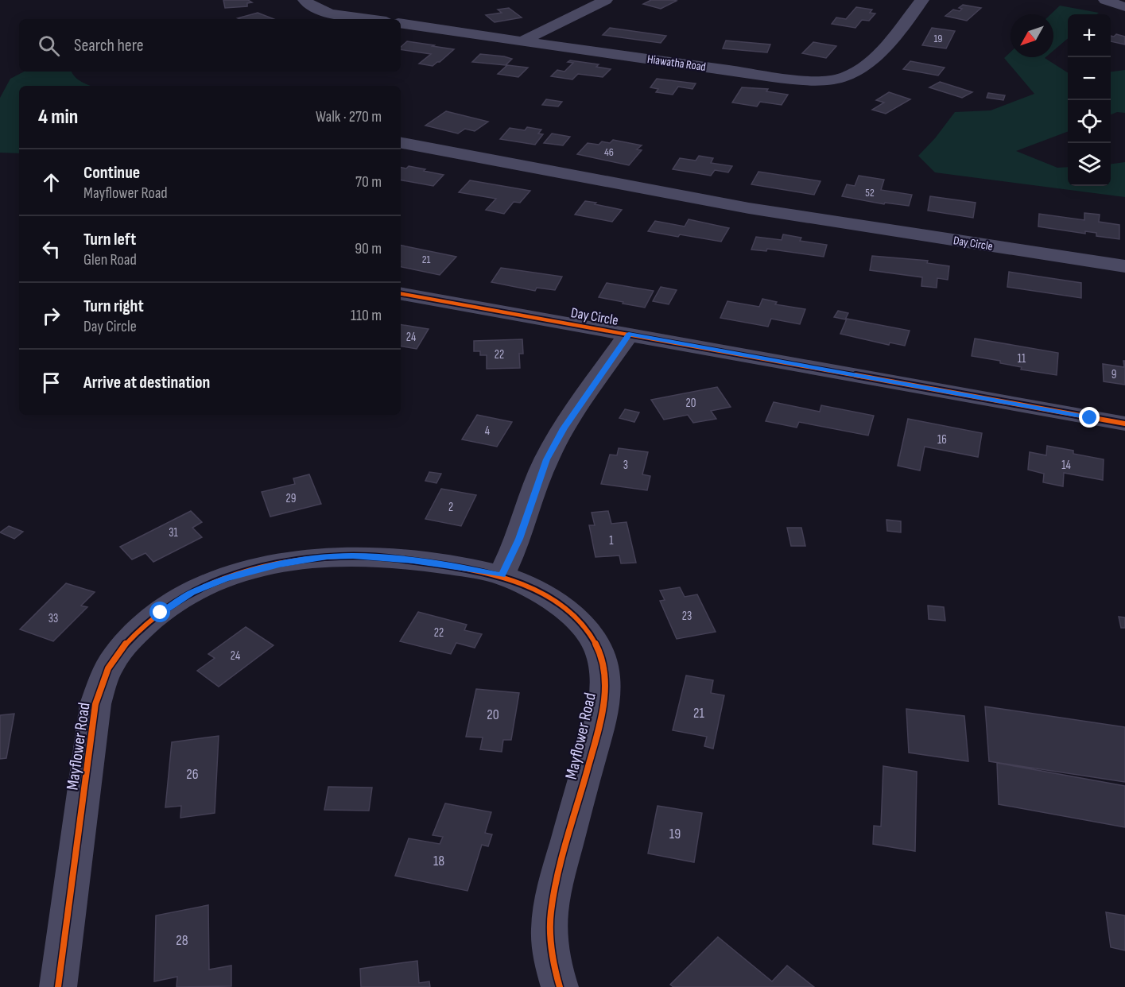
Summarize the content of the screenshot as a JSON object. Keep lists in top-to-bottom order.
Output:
{
  "streets": {
    "street": ["Hiawatha Road", "Day Circle", "Mayflower Road"]
  },
  "house_numbers": [
    "19",
    "46",
    "52",
    "21",
    "24",
    "22",
    "11",
    "9",
    "20",
    "4",
    "16",
    "3",
    "14",
    "29",
    "2",
    "31",
    "1",
    "23",
    "33",
    "22",
    "24",
    "21",
    "20",
    "26",
    "19",
    "18",
    "28"
  ],
  "north": "bottom left",
  "page": {
    "map_buttons": ["+", "−"],
    "search": "Search here",
    "heading": ["4 min", "Walk · 270 m"],
    "list": [
      ["Continue", "Mayflower Road", "70 m"],
      ["Turn left", "Glen Road", "90 m"],
      ["Turn right", "Day Circle", "110 m"],
      "Arrive at destination"
    ]
  }
}
